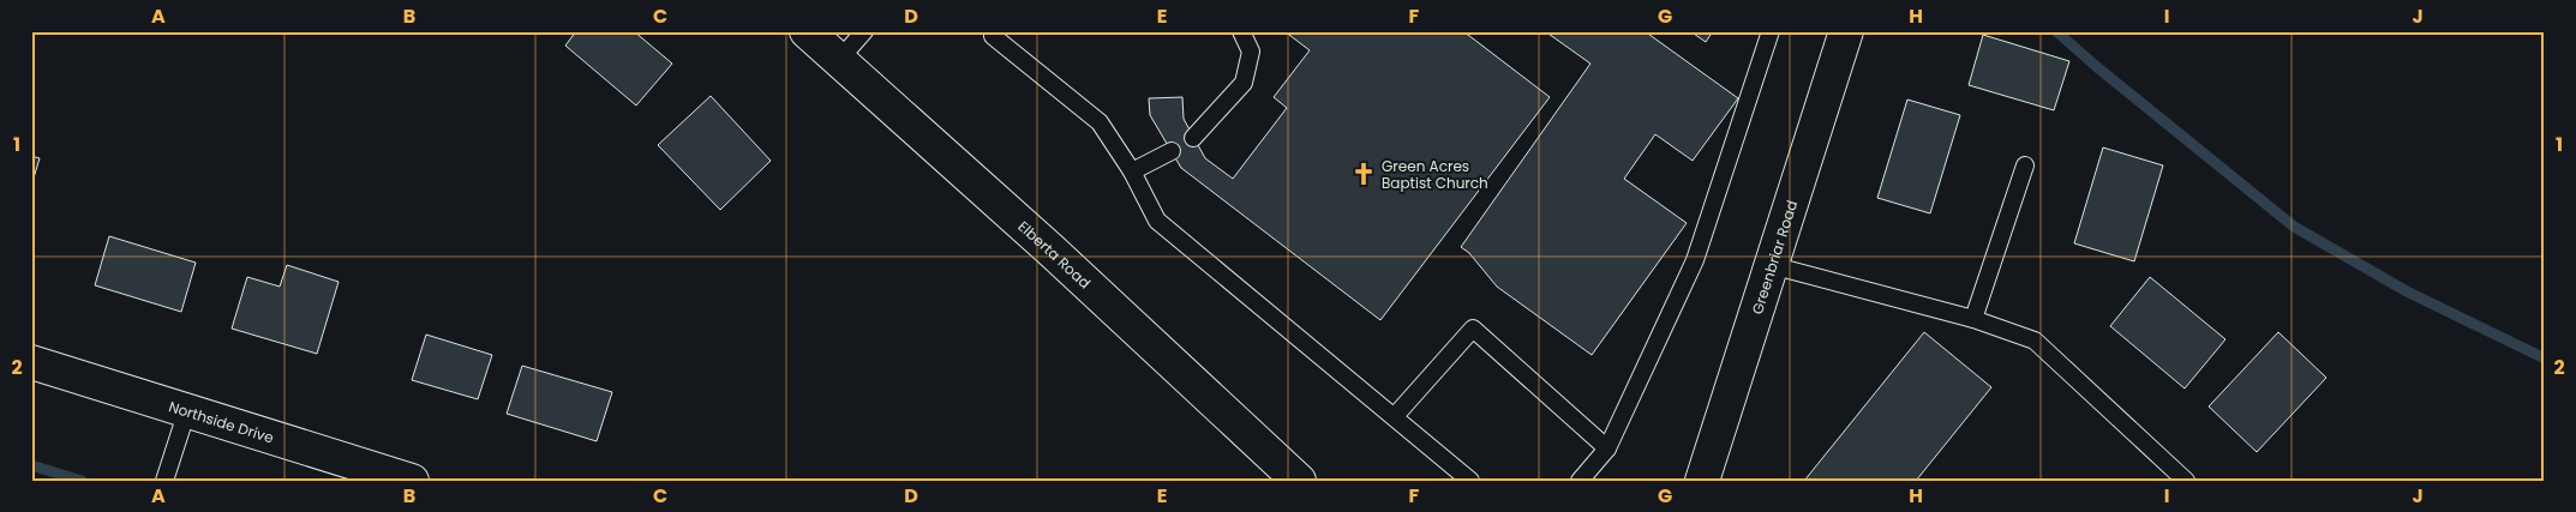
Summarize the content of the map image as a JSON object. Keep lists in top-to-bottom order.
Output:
{
  "streets": {
    "street": ["Elberta Road", "Greenbriar Road", "Northside Drive"]
  },
  "places": {
    "church": ["Green Acres Baptist Church"]
  },
  "grid": {
    "columns": [
      "A",
      "B",
      "C",
      "D",
      "E",
      "F",
      "G",
      "H",
      "I",
      "J"
    ],
    "rows": ["1", "2"]
  }
}
